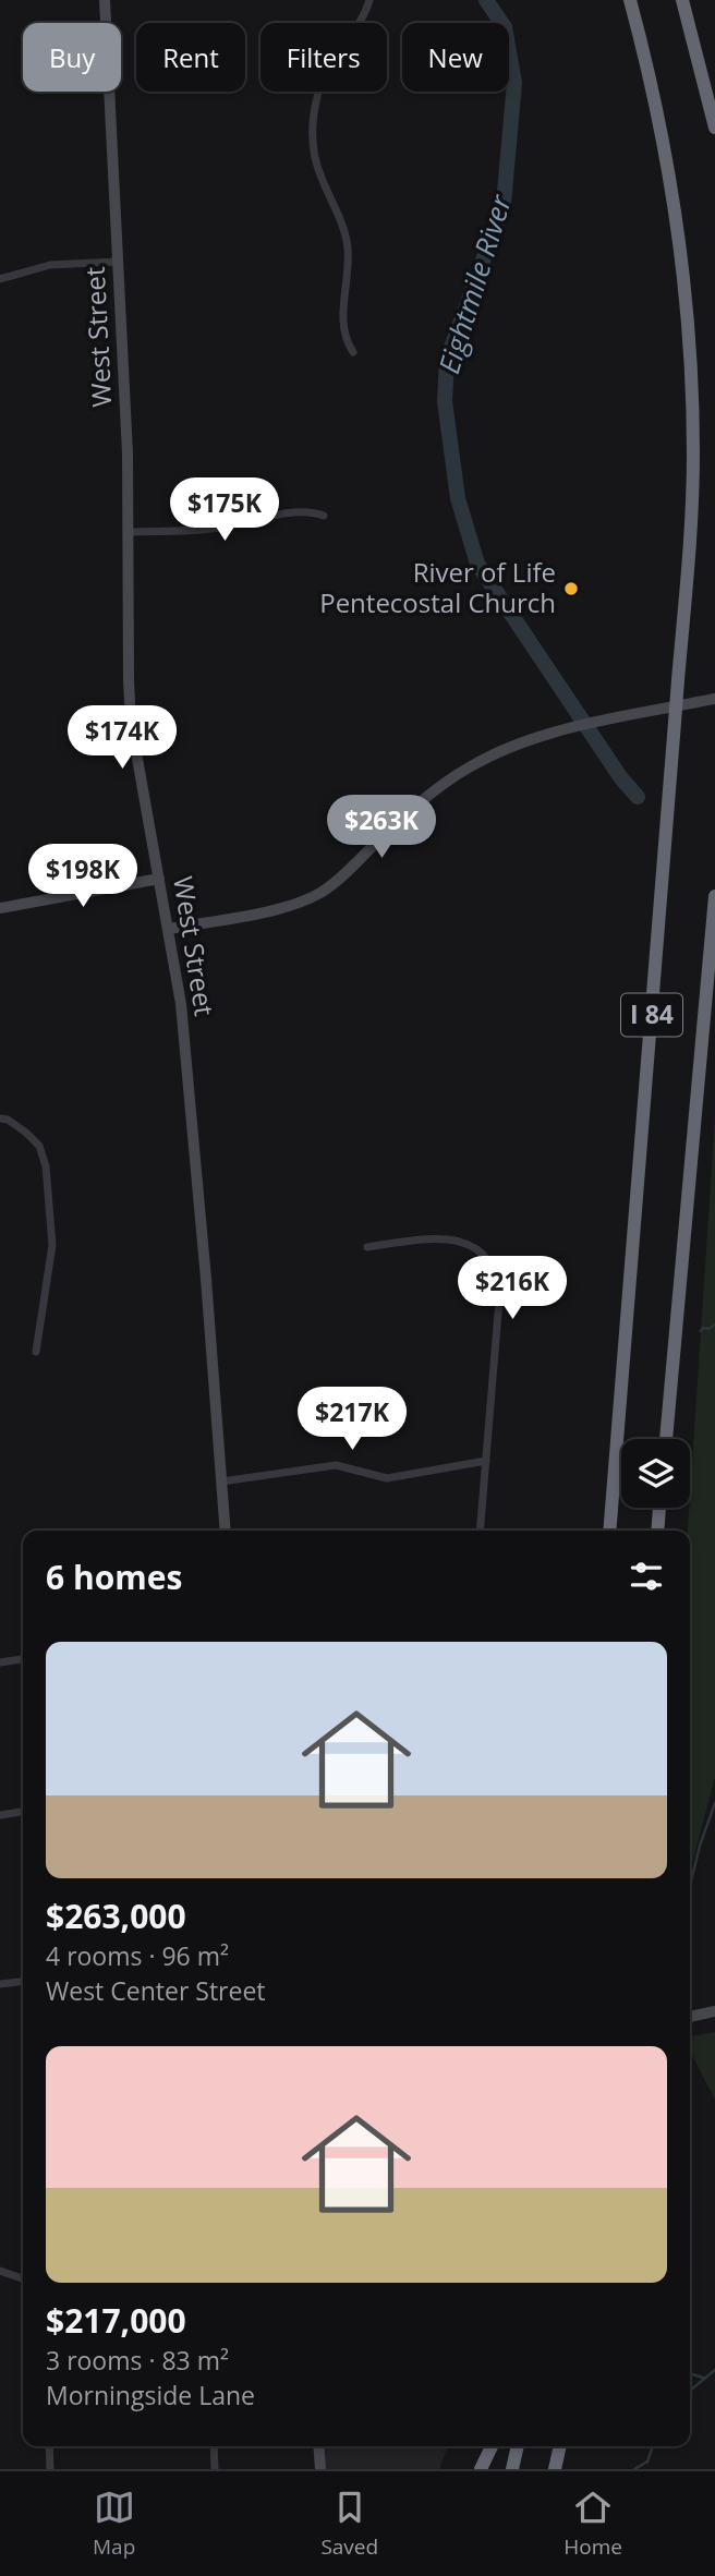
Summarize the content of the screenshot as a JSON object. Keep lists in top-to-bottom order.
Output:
{
  "streets": {
    "highway": ["I 84"],
    "main road": ["West Street"]
  },
  "water": ["Eightmile River"],
  "places": ["River of Life Pentecostal Church"],
  "page": {
    "chip": [
      "Buy",
      "Rent",
      "Filters",
      "New"
    ],
    "price": [
      "$175K",
      "$174K",
      "$263K",
      "$198K",
      "$216K",
      "$217K"
    ],
    "heading": "6 homes",
    "list": [
      {
        "name": "$263,000",
        "note": "4 rooms · 96 m² · West Center Street"
      },
      {
        "name": "$217,000",
        "note": "3 rooms · 83 m² · Morningside Lane"
      }
    ],
    "tabs": ["Map", "Saved", "Home"]
  }
}
